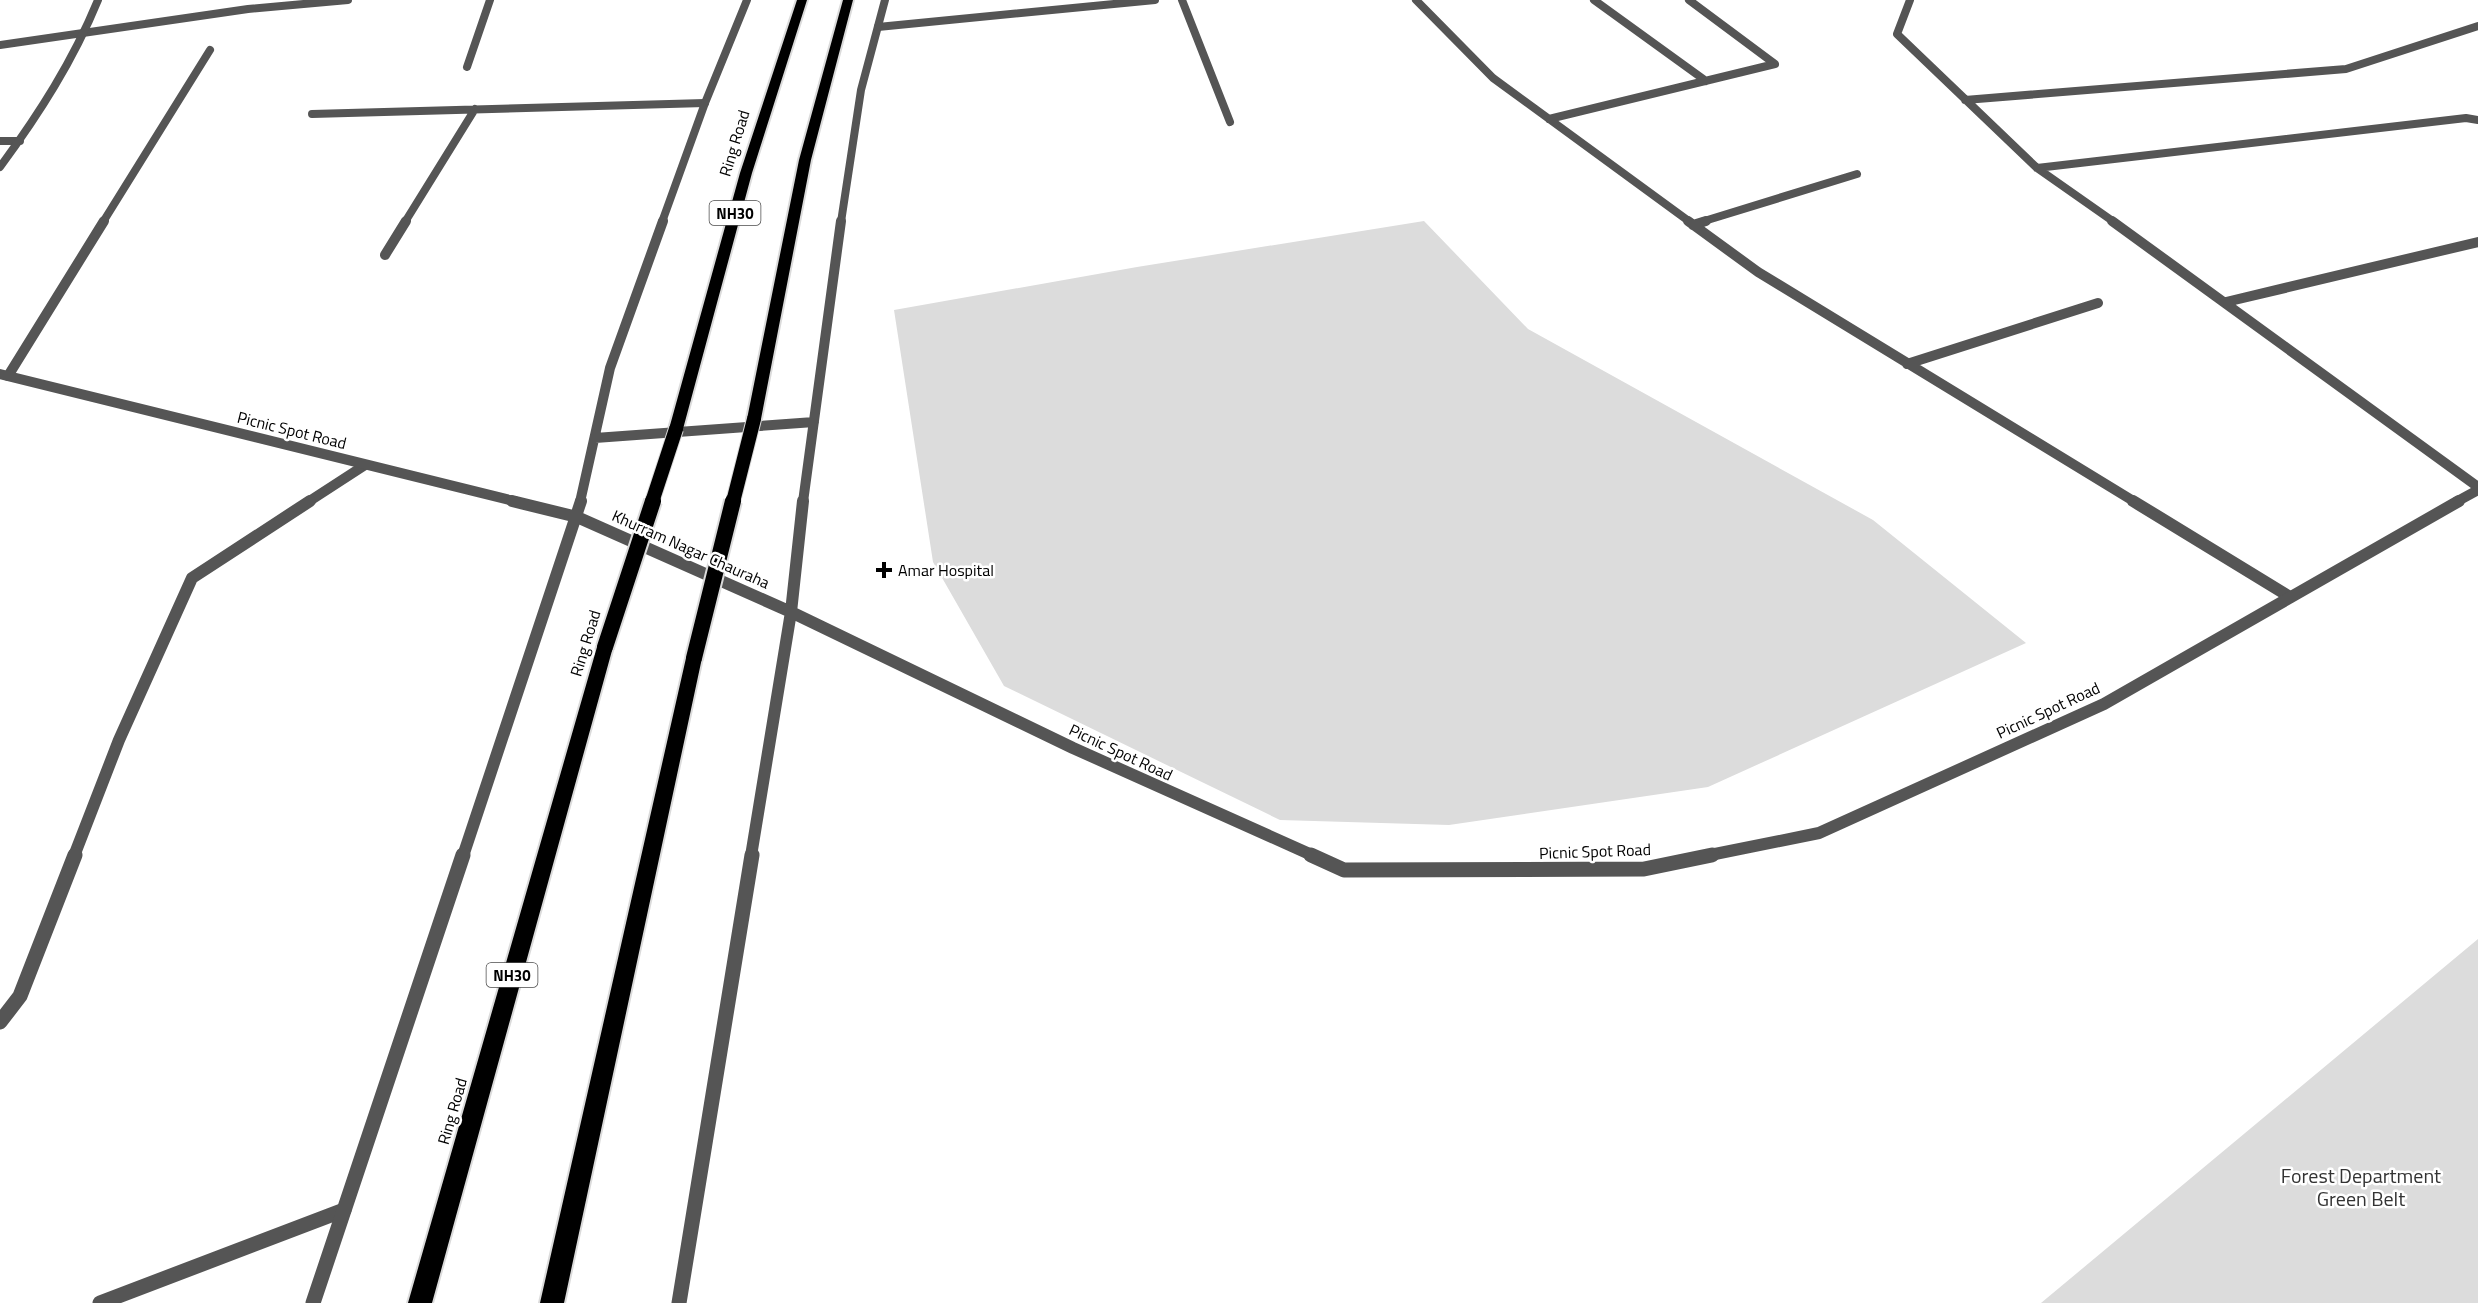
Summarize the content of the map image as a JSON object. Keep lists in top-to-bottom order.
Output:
{
  "streets": {
    "highway": ["Ring Road", "NH30"],
    "street": ["Picnic Spot Road", "Khurram Nagar Chauraha"]
  },
  "crossings": [
    ["Picnic Spot Road", "Khurram Nagar Chauraha"]
  ],
  "parks": ["Forest Department Green Belt"],
  "places": {
    "health": ["Amar Hospital"]
  }
}
